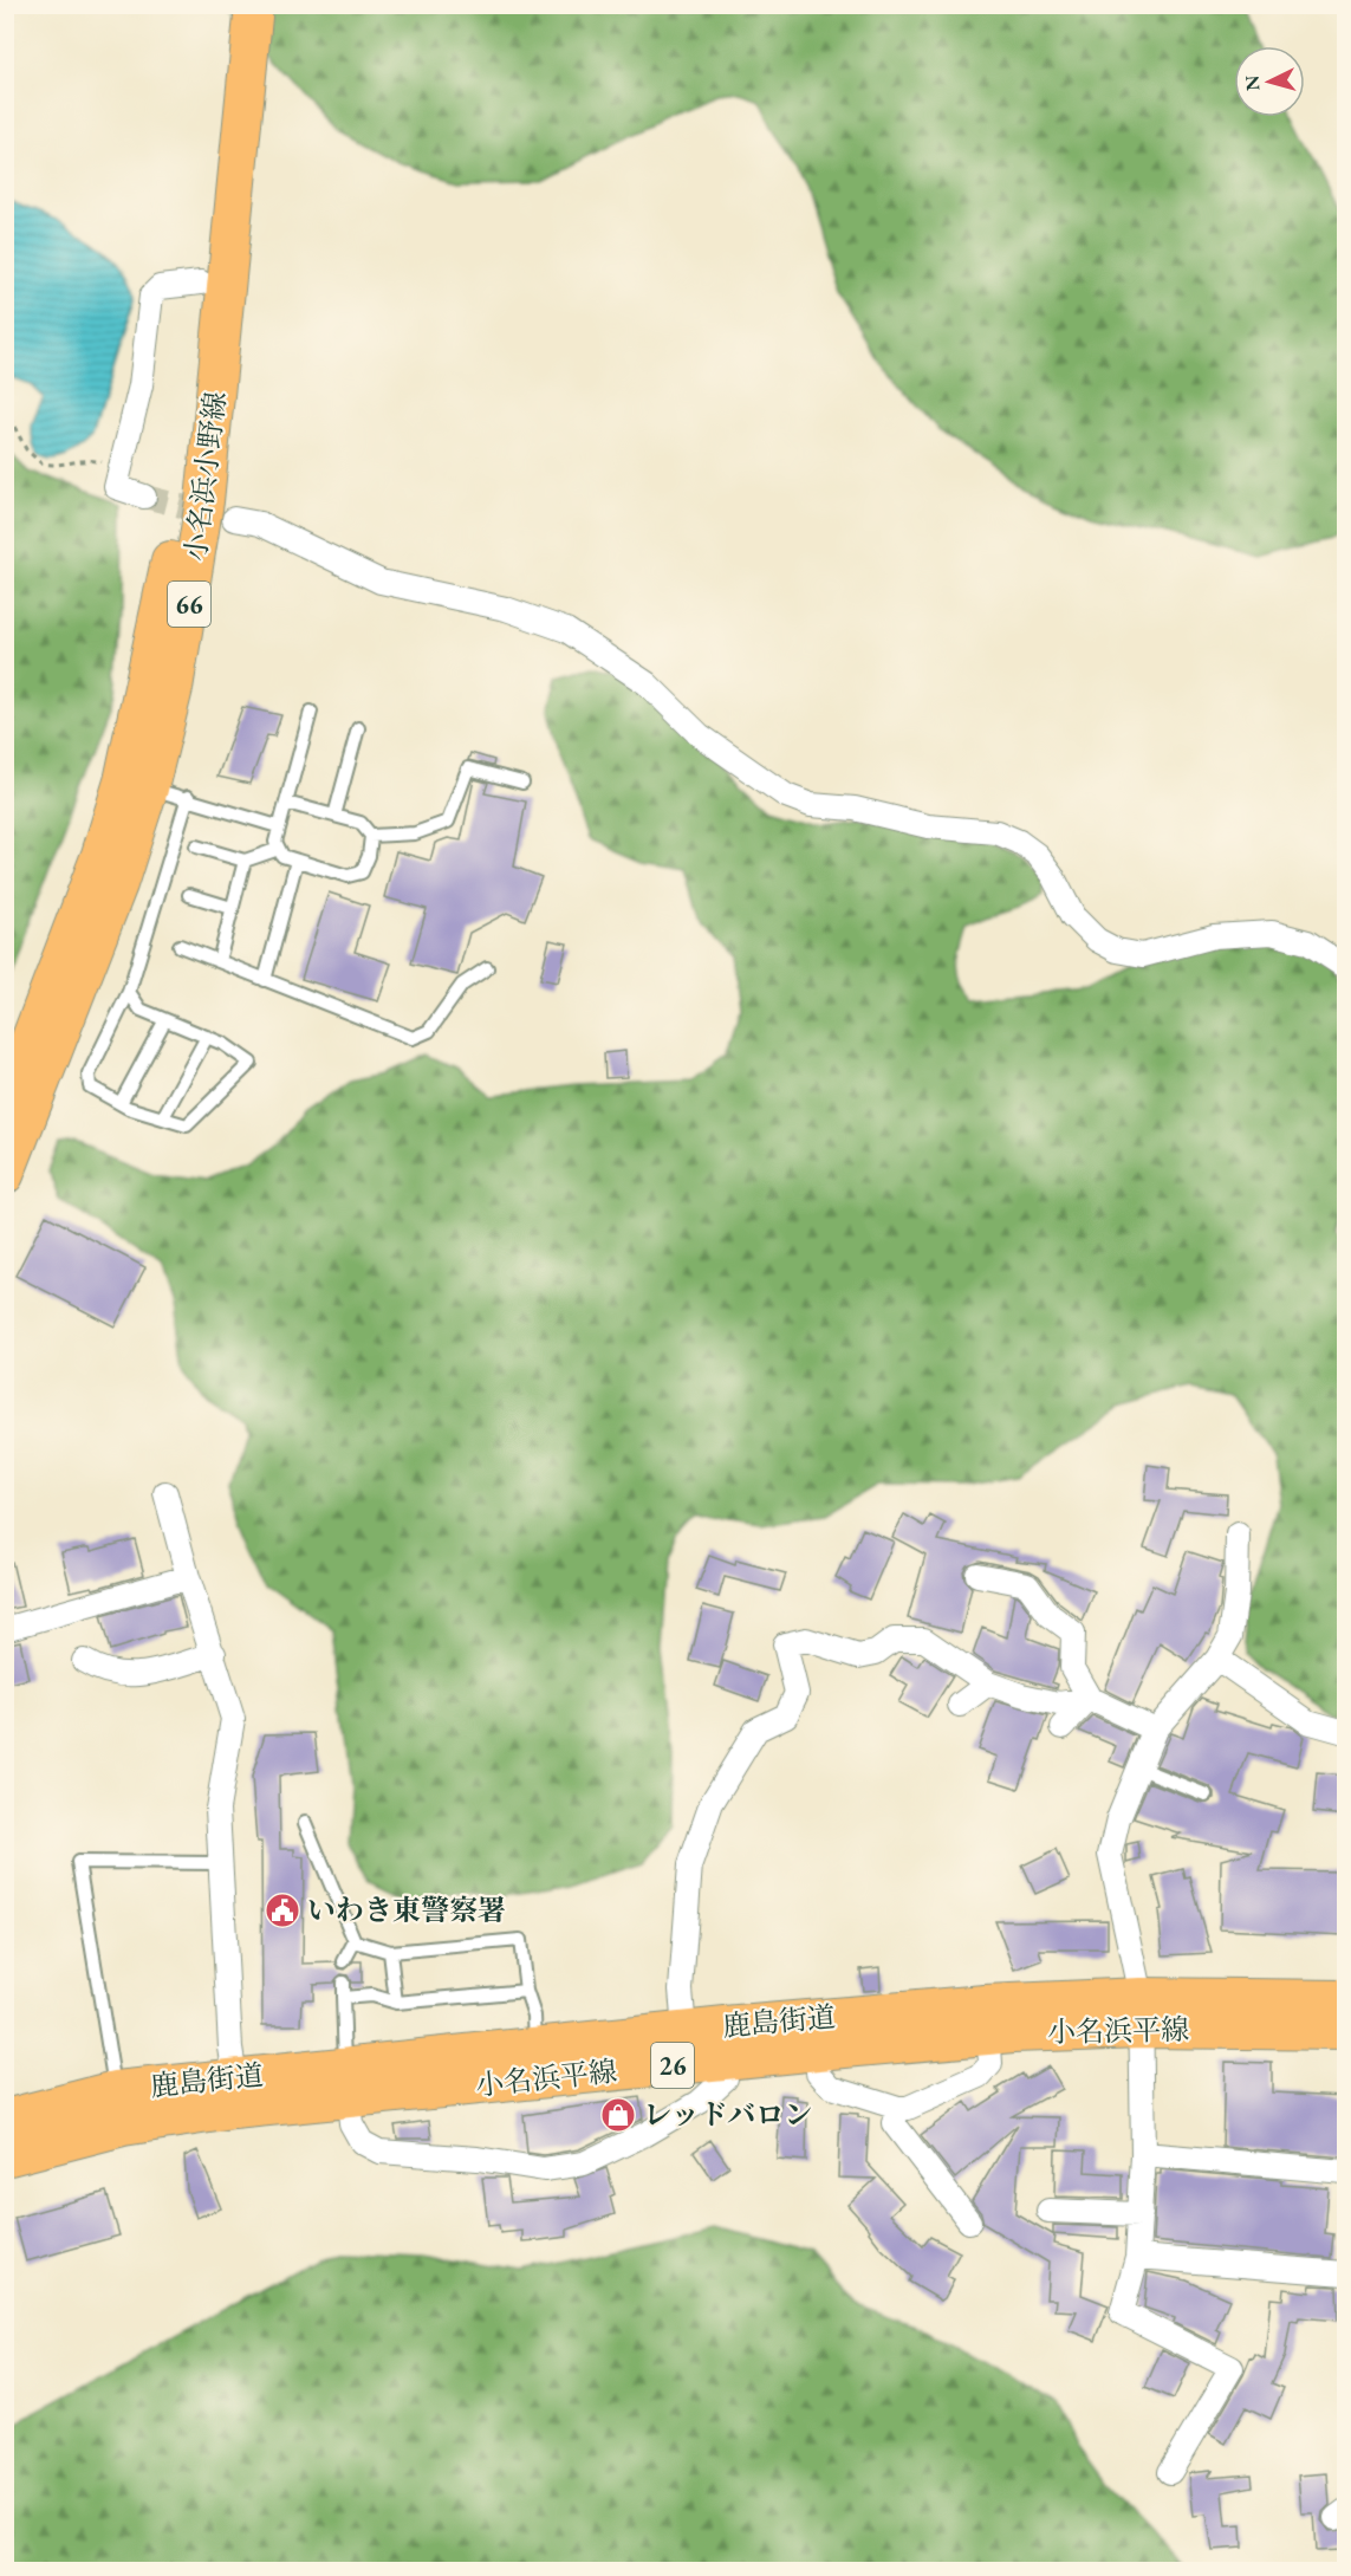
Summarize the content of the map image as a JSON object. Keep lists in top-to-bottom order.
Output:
{
  "streets": {
    "main road": [
      "小名浜小野線",
      "66",
      "鹿島街道",
      "小名浜平線",
      "26"
    ]
  },
  "crossings": [
    ["鹿島街道", "小名浜平線"]
  ],
  "places": {
    "public building": ["いわき東警察署"],
    "shop": ["レッドバロン"]
  },
  "north": "left"
}
